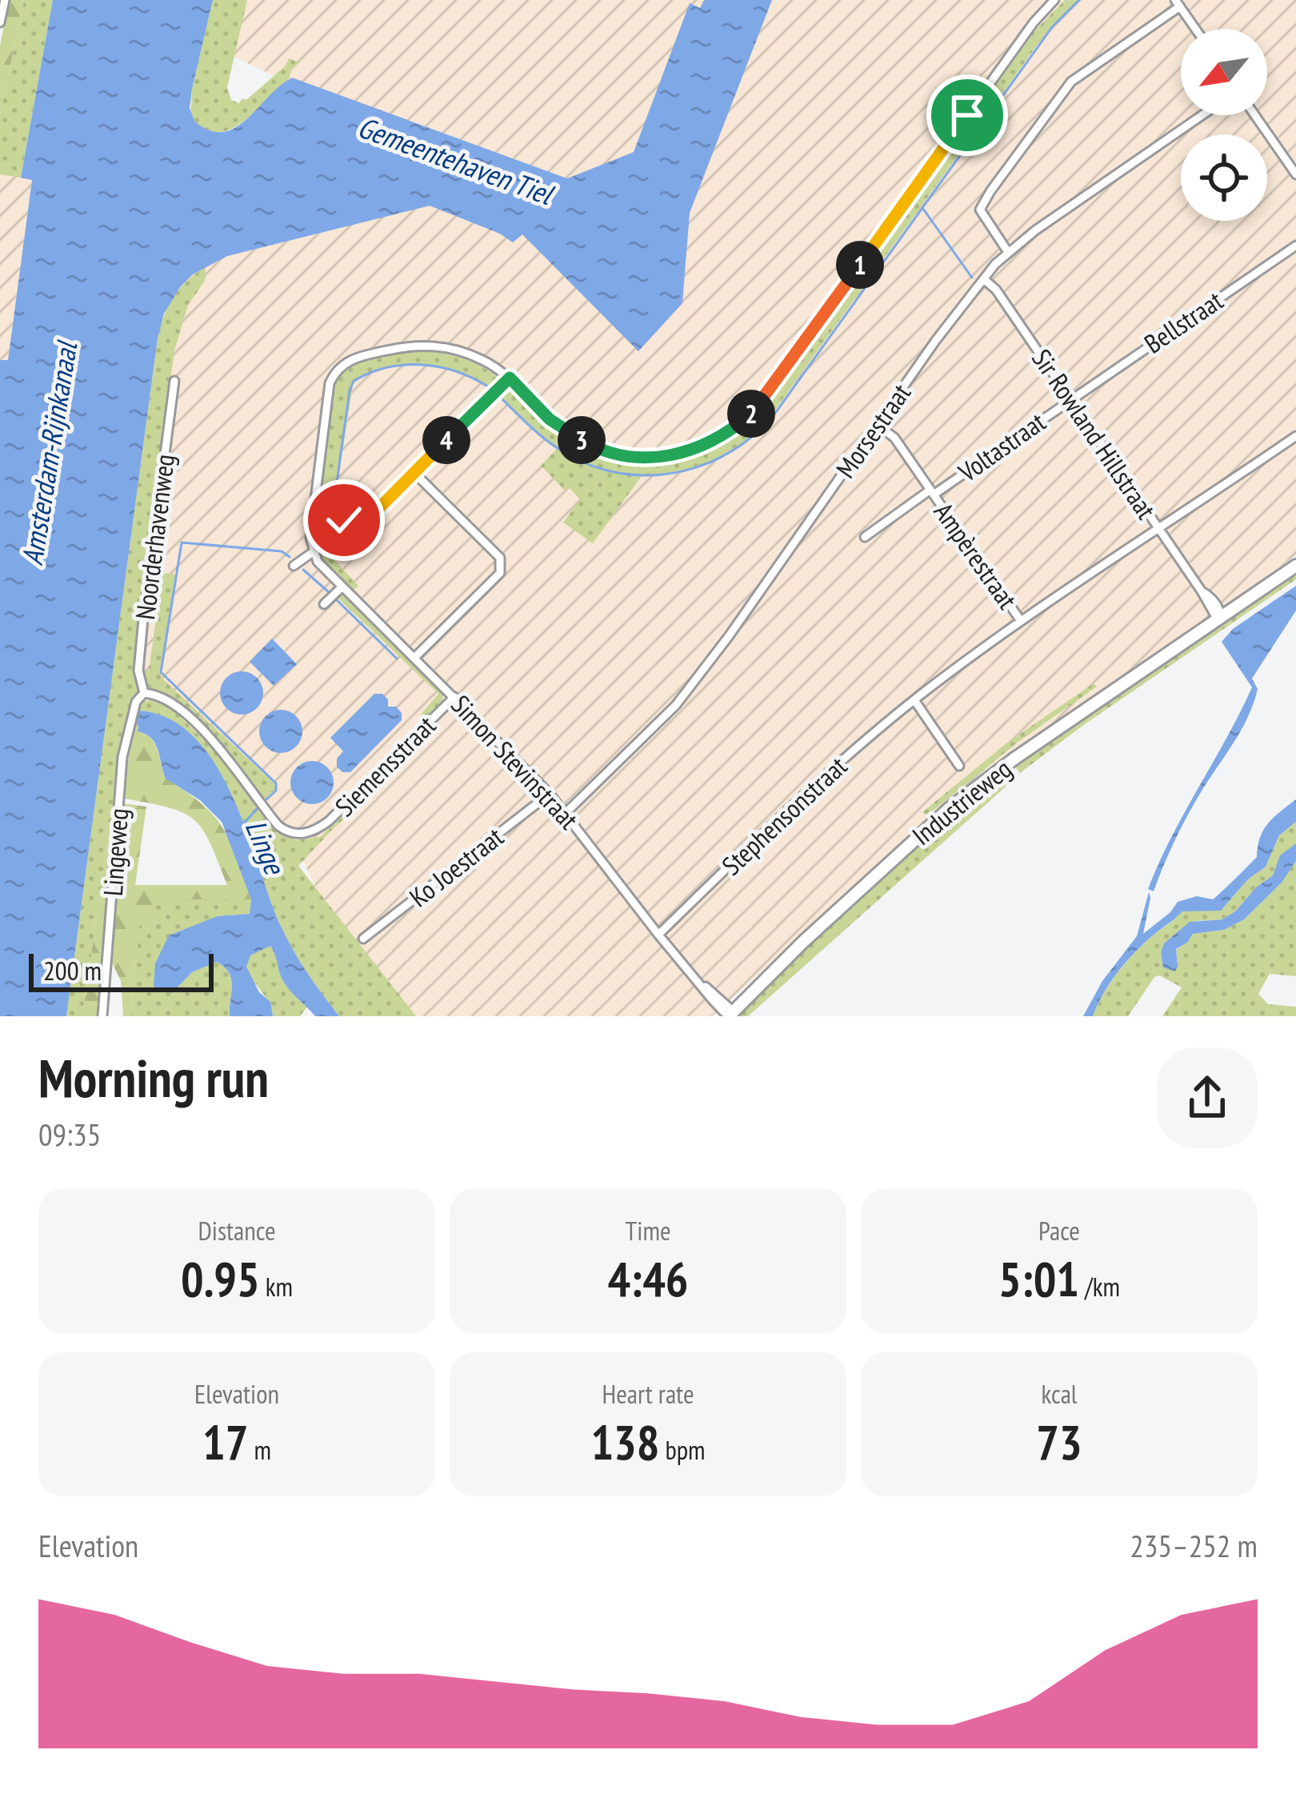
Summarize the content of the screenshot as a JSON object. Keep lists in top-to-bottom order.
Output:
{
  "streets": {
    "main road": ["Industrieweg"],
    "street": [
      "Bellstraat",
      "Morsestraat",
      "Sir Rowland Hillstraat",
      "Voltastraat",
      "Noorderhavenweg",
      "Ampèrestraat",
      "Simon Stevinstraat",
      "Siemensstraat",
      "Stephensonstraat",
      "Lingeweg",
      "Ko Joestraat"
    ]
  },
  "crossings": [
    ["Bellstraat", "Sir Rowland Hillstraat"],
    ["Bellstraat", "Voltastraat"],
    ["Morsestraat", "Sir Rowland Hillstraat"],
    ["Morsestraat", "Ampèrestraat"],
    ["Morsestraat", "Simon Stevinstraat"],
    ["Sir Rowland Hillstraat", "Voltastraat"],
    ["Sir Rowland Hillstraat", "Industrieweg"],
    ["Sir Rowland Hillstraat", "Stephensonstraat"],
    ["Voltastraat", "Ampèrestraat"],
    ["Noorderhavenweg", "Siemensstraat"],
    ["Noorderhavenweg", "Lingeweg"],
    ["Ampèrestraat", "Stephensonstraat"],
    ["Simon Stevinstraat", "Siemensstraat"],
    ["Simon Stevinstraat", "Industrieweg"],
    ["Simon Stevinstraat", "Stephensonstraat"],
    ["Simon Stevinstraat", "Ko Joestraat"],
    ["Siemensstraat", "Lingeweg"]
  ],
  "water": ["Gemeentehaven Tiel", "Amsterdam-Rijnkanaal", "Linge"],
  "scale_bar": "200 m",
  "north": "bottom left",
  "page": {
    "pins": [
      "1",
      "2",
      "3",
      "4"
    ],
    "scale": "200 m",
    "heading": ["Morning run", "09:35"],
    "stats": [
      ["Distance", "0.95 km"],
      ["Time", "4:46"],
      ["Pace", "5:01 /km"],
      ["Elevation", "17 m"],
      ["Heart rate", "138 bpm"],
      ["kcal", "73"]
    ],
    "chart": ["Elevation", "235–252 m"]
  }
}
